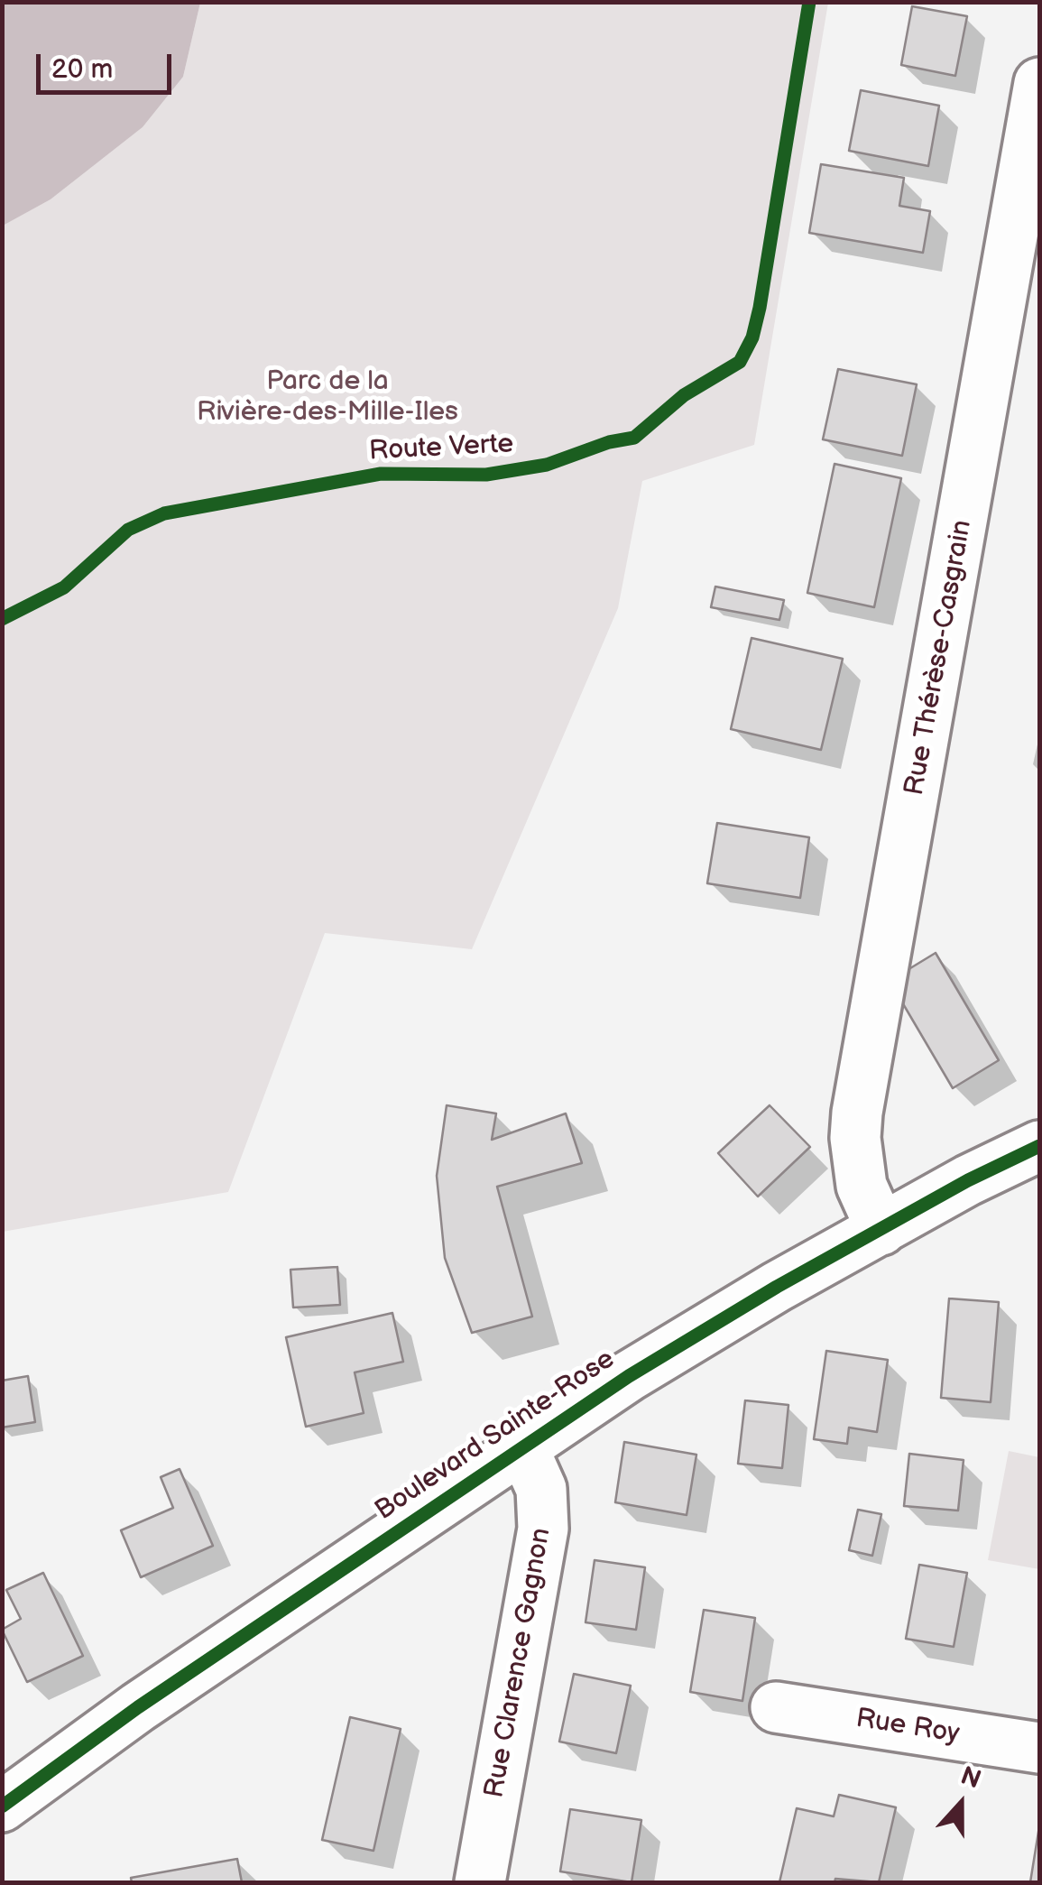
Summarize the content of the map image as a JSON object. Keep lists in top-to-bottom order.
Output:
{
  "streets": {
    "street": [
      "Rue Thérèse-Casgrain",
      "Boulevard Sainte-Rose",
      "Rue Clarence Gagnon",
      "Rue Roy"
    ],
    "cycle path": ["Route Verte"]
  },
  "crossings": [
    ["Rue Thérèse-Casgrain", "Boulevard Sainte-Rose"],
    ["Boulevard Sainte-Rose", "Rue Clarence Gagnon"]
  ],
  "parks": ["Parc de la Rivière-des-Mille-Iles"],
  "scale_bar": "20 m",
  "north": "top"
}
